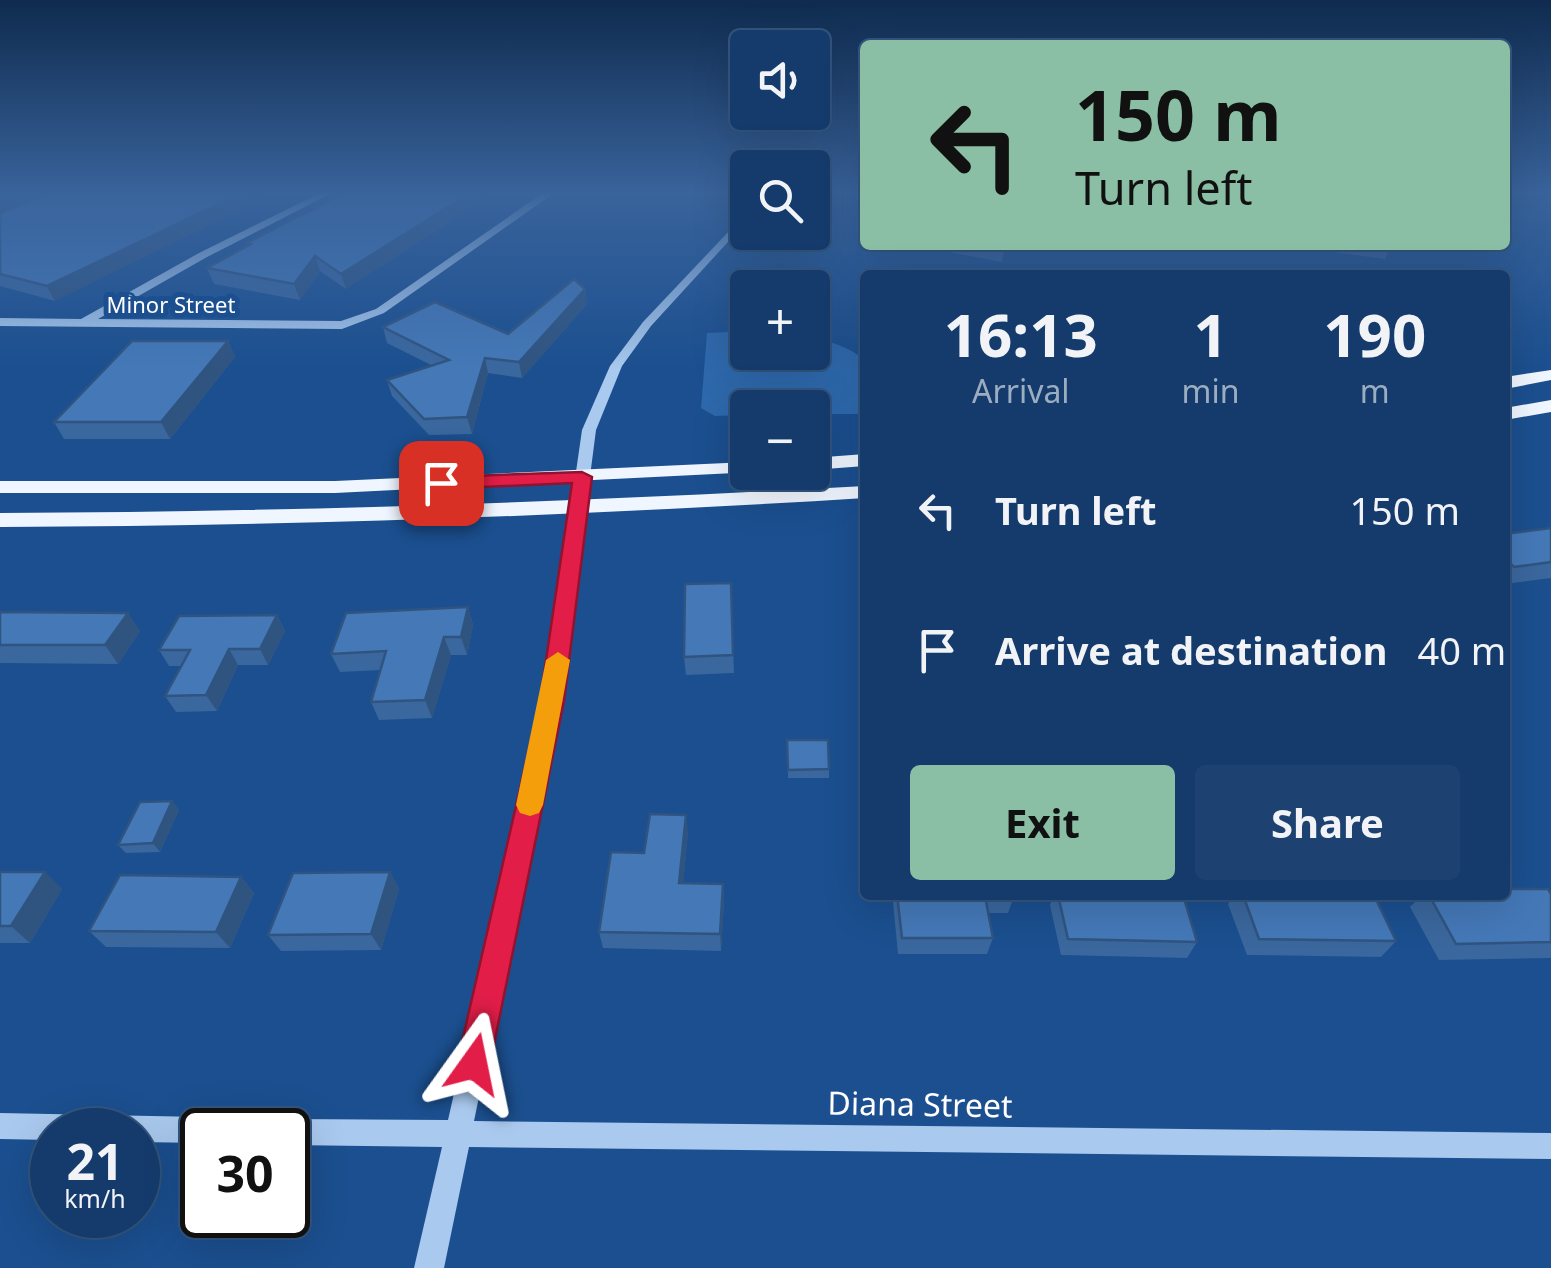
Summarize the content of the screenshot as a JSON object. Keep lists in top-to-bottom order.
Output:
{
  "streets": {
    "street": ["Minor Street", "Diana Street"]
  },
  "page": {
    "map_buttons": ["+", "−"],
    "turn": ["150 m", "Turn left"],
    "eta": [
      "16:13",
      "Arrival",
      "1",
      "min",
      "190",
      "m"
    ],
    "list": [
      {
        "name": "Turn left",
        "value": "150 m"
      },
      {
        "name": "Arrive at destination",
        "value": "40 m"
      }
    ],
    "buttons": ["Exit", "Share"],
    "speed": "21 km/h",
    "limit": "30"
  }
}
